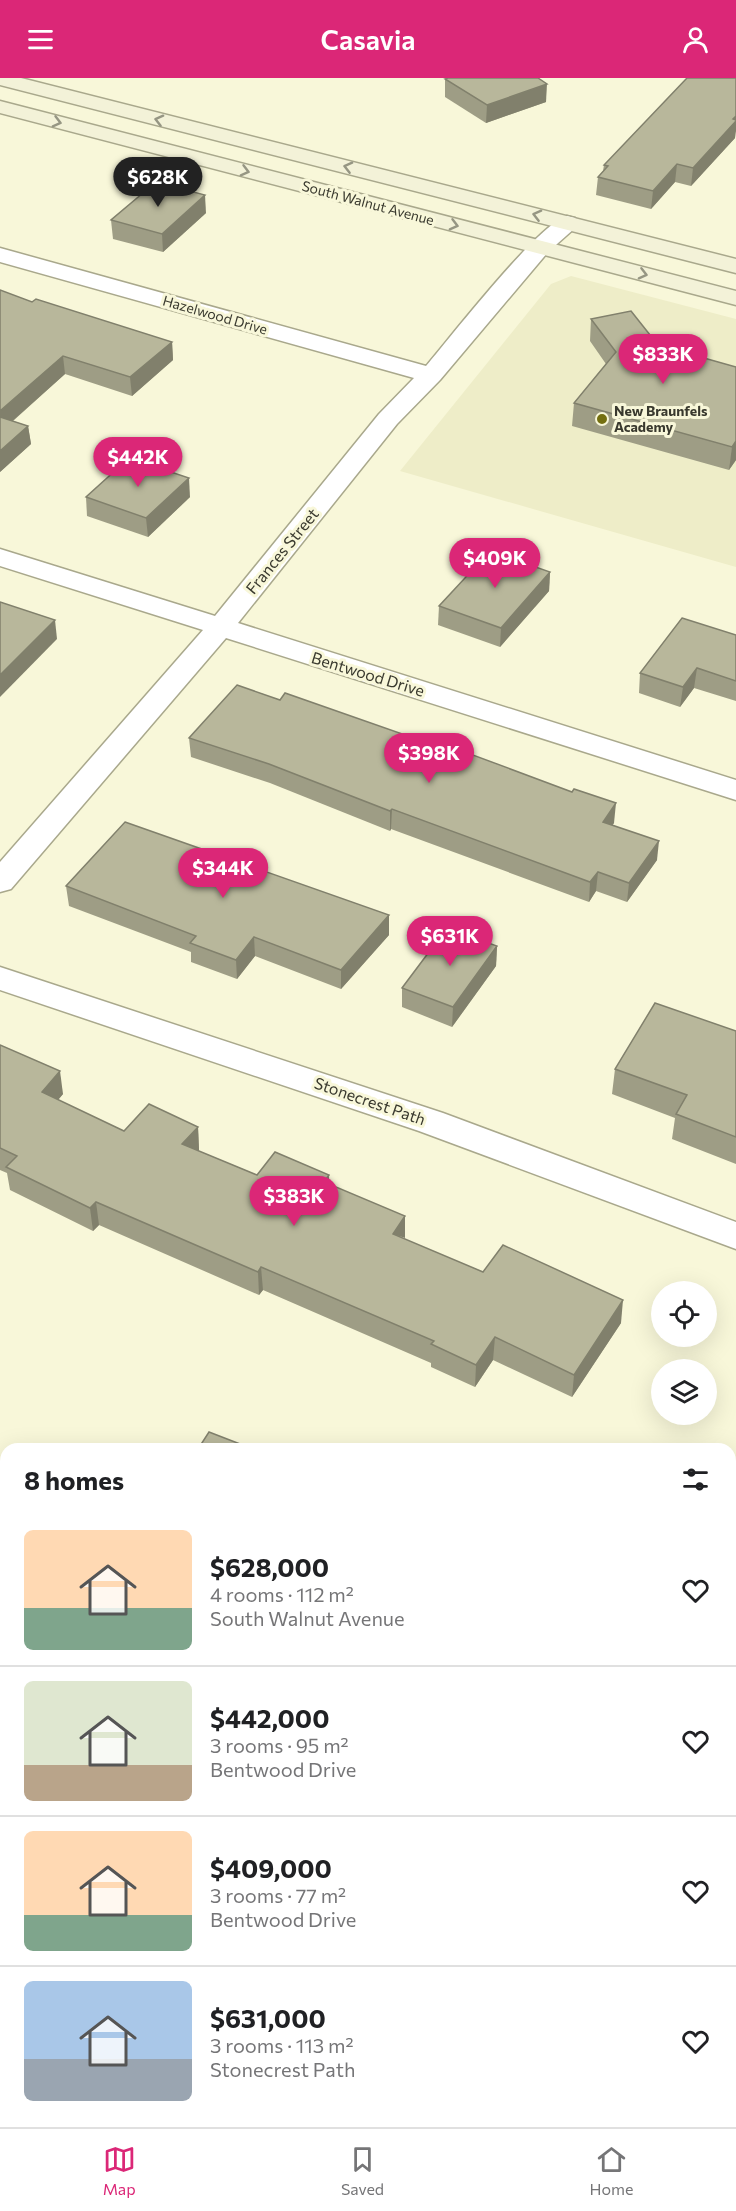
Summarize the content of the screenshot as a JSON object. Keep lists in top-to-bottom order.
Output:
{
  "streets": {
    "street": [
      "South Walnut Avenue",
      "Hazelwood Drive",
      "Frances Street",
      "Bentwood Drive",
      "Stonecrest Path"
    ]
  },
  "crossings": [
    ["South Walnut Avenue", "Frances Street"],
    ["Hazelwood Drive", "Frances Street"],
    ["Frances Street", "Bentwood Drive"]
  ],
  "places": ["New Braunfels Academy"],
  "page": {
    "header": "Casavia",
    "price": [
      "$628K",
      "$833K",
      "$442K",
      "$409K",
      "$398K",
      "$344K",
      "$631K",
      "$383K"
    ],
    "heading": "8 homes",
    "list": [
      {
        "name": "$628,000",
        "note": "4 rooms · 112 m² · South Walnut Avenue"
      },
      {
        "name": "$442,000",
        "note": "3 rooms · 95 m² · Bentwood Drive"
      },
      {
        "name": "$409,000",
        "note": "3 rooms · 77 m² · Bentwood Drive"
      },
      {
        "name": "$631,000",
        "note": "3 rooms · 113 m² · Stonecrest Path"
      }
    ],
    "tabs": ["Map", "Saved", "Home"]
  }
}
